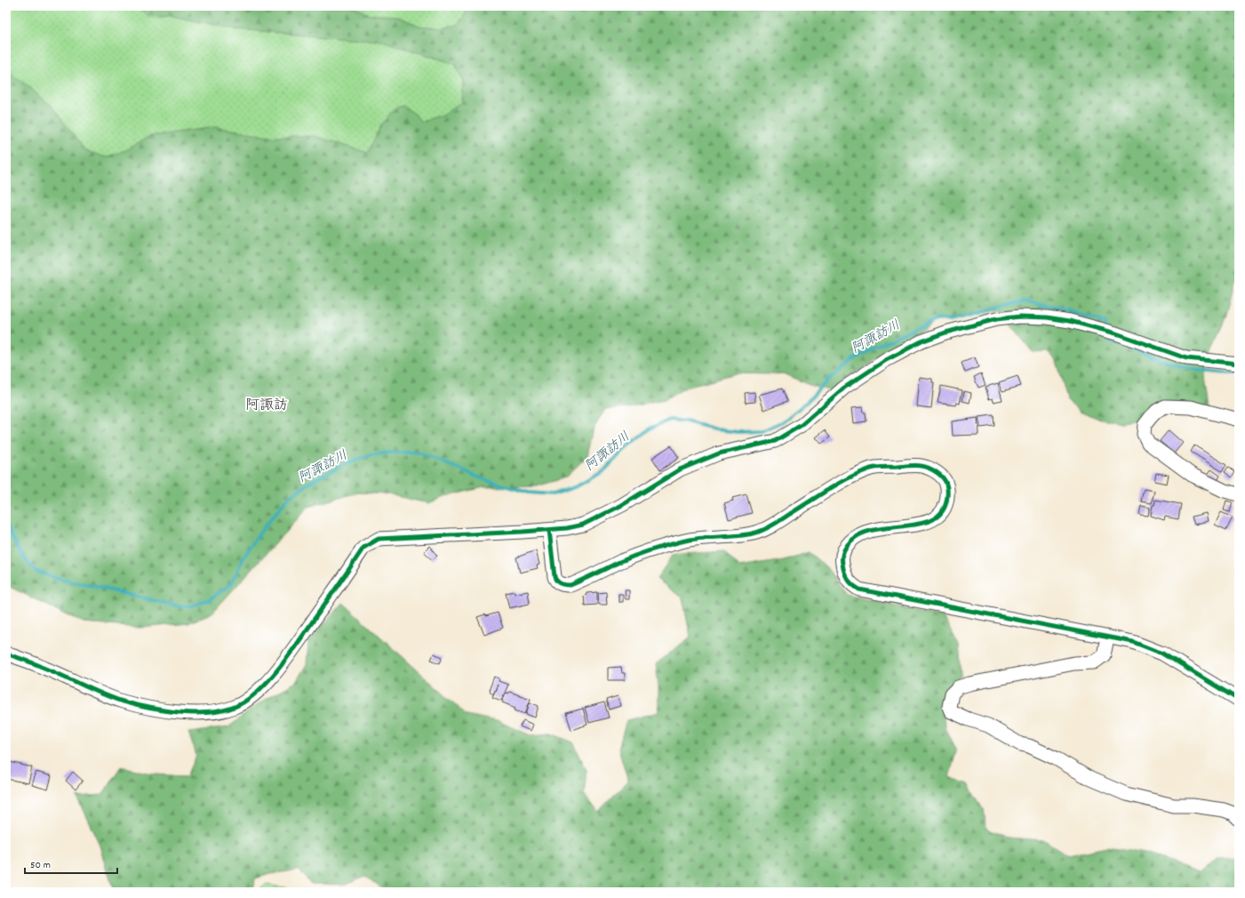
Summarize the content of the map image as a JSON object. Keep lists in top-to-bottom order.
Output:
{
  "districts": ["阿諏訪"],
  "water": ["阿諏訪川"],
  "scale_bar": "50 m"
}
